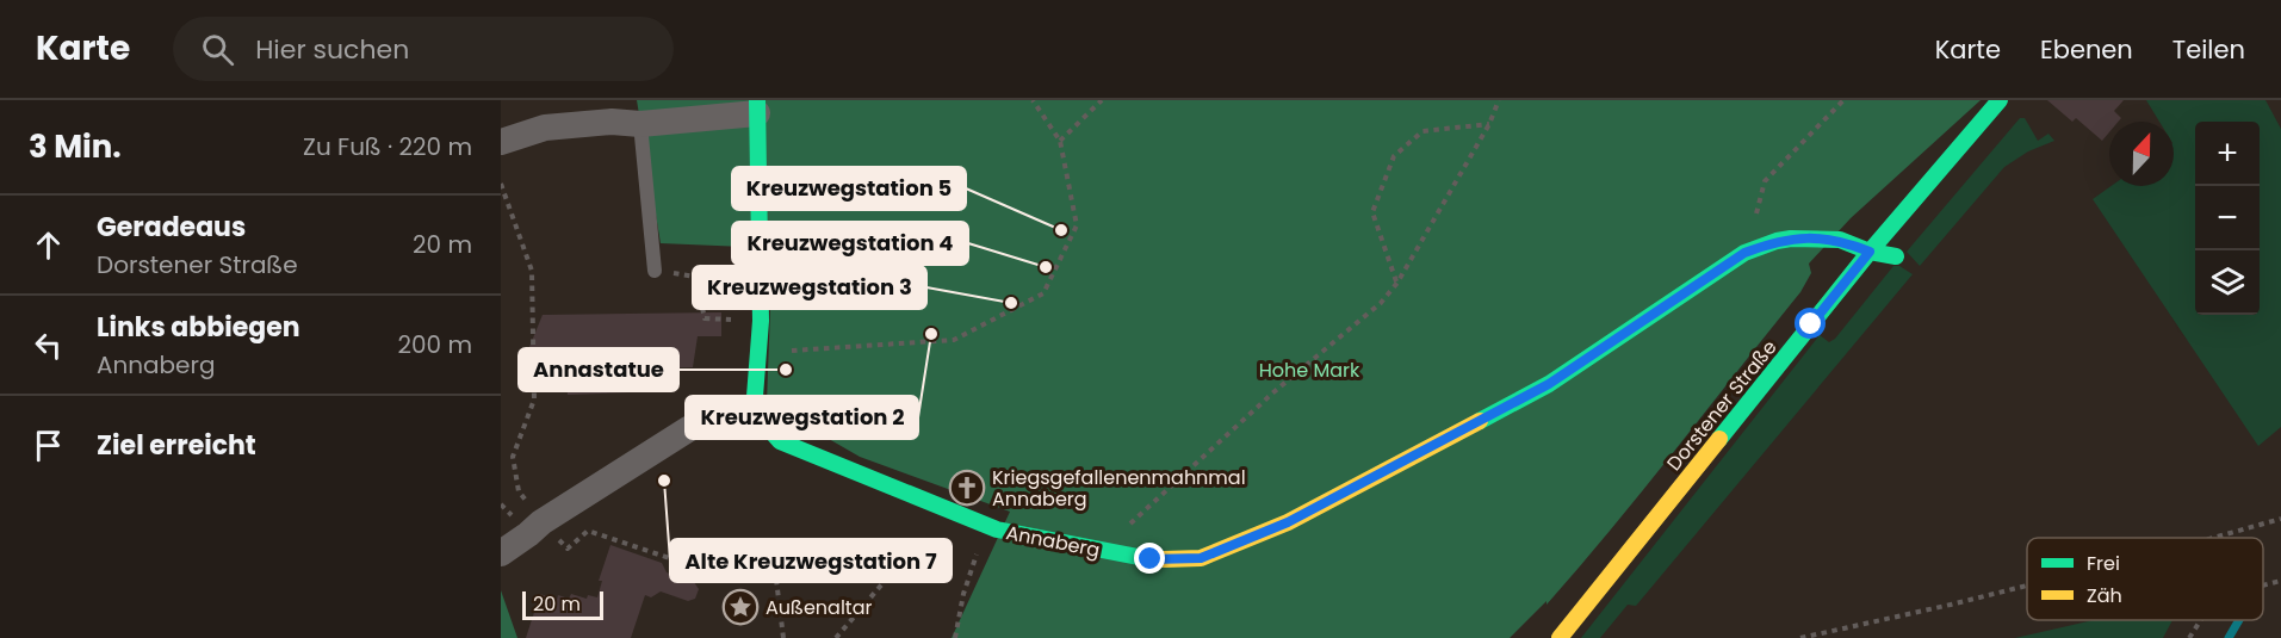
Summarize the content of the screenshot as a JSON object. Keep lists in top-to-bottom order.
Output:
{
  "streets": {
    "street": ["Dorstener Straße", "Annaberg"]
  },
  "crossings": [
    ["Dorstener Straße", "Annaberg"]
  ],
  "parks": ["Hohe Mark"],
  "places": {
    "other": [
      "Kreuzwegstation 5",
      "Kreuzwegstation 4",
      "Kreuzwegstation 3",
      "Kreuzwegstation 2",
      "Annastatue",
      "Alte Kreuzwegstation 7"
    ],
    "church": ["Kriegsgefallenenmahnmal Annaberg"],
    "place": ["Außenaltar"]
  },
  "legend": ["Frei", "Zäh"],
  "scale_bar": "20 m",
  "north": "top",
  "page": {
    "header": "Karte",
    "search": "Hier suchen",
    "nav": ["Karte", "Ebenen", "Teilen"],
    "heading": ["3 Min.", "Zu Fuß · 220 m"],
    "map_buttons": ["+", "−"],
    "list": [
      ["Geradeaus", "Dorstener Straße", "20 m"],
      ["Links abbiegen", "Annaberg", "200 m"],
      "Ziel erreicht"
    ],
    "scale": "20 m"
  }
}
